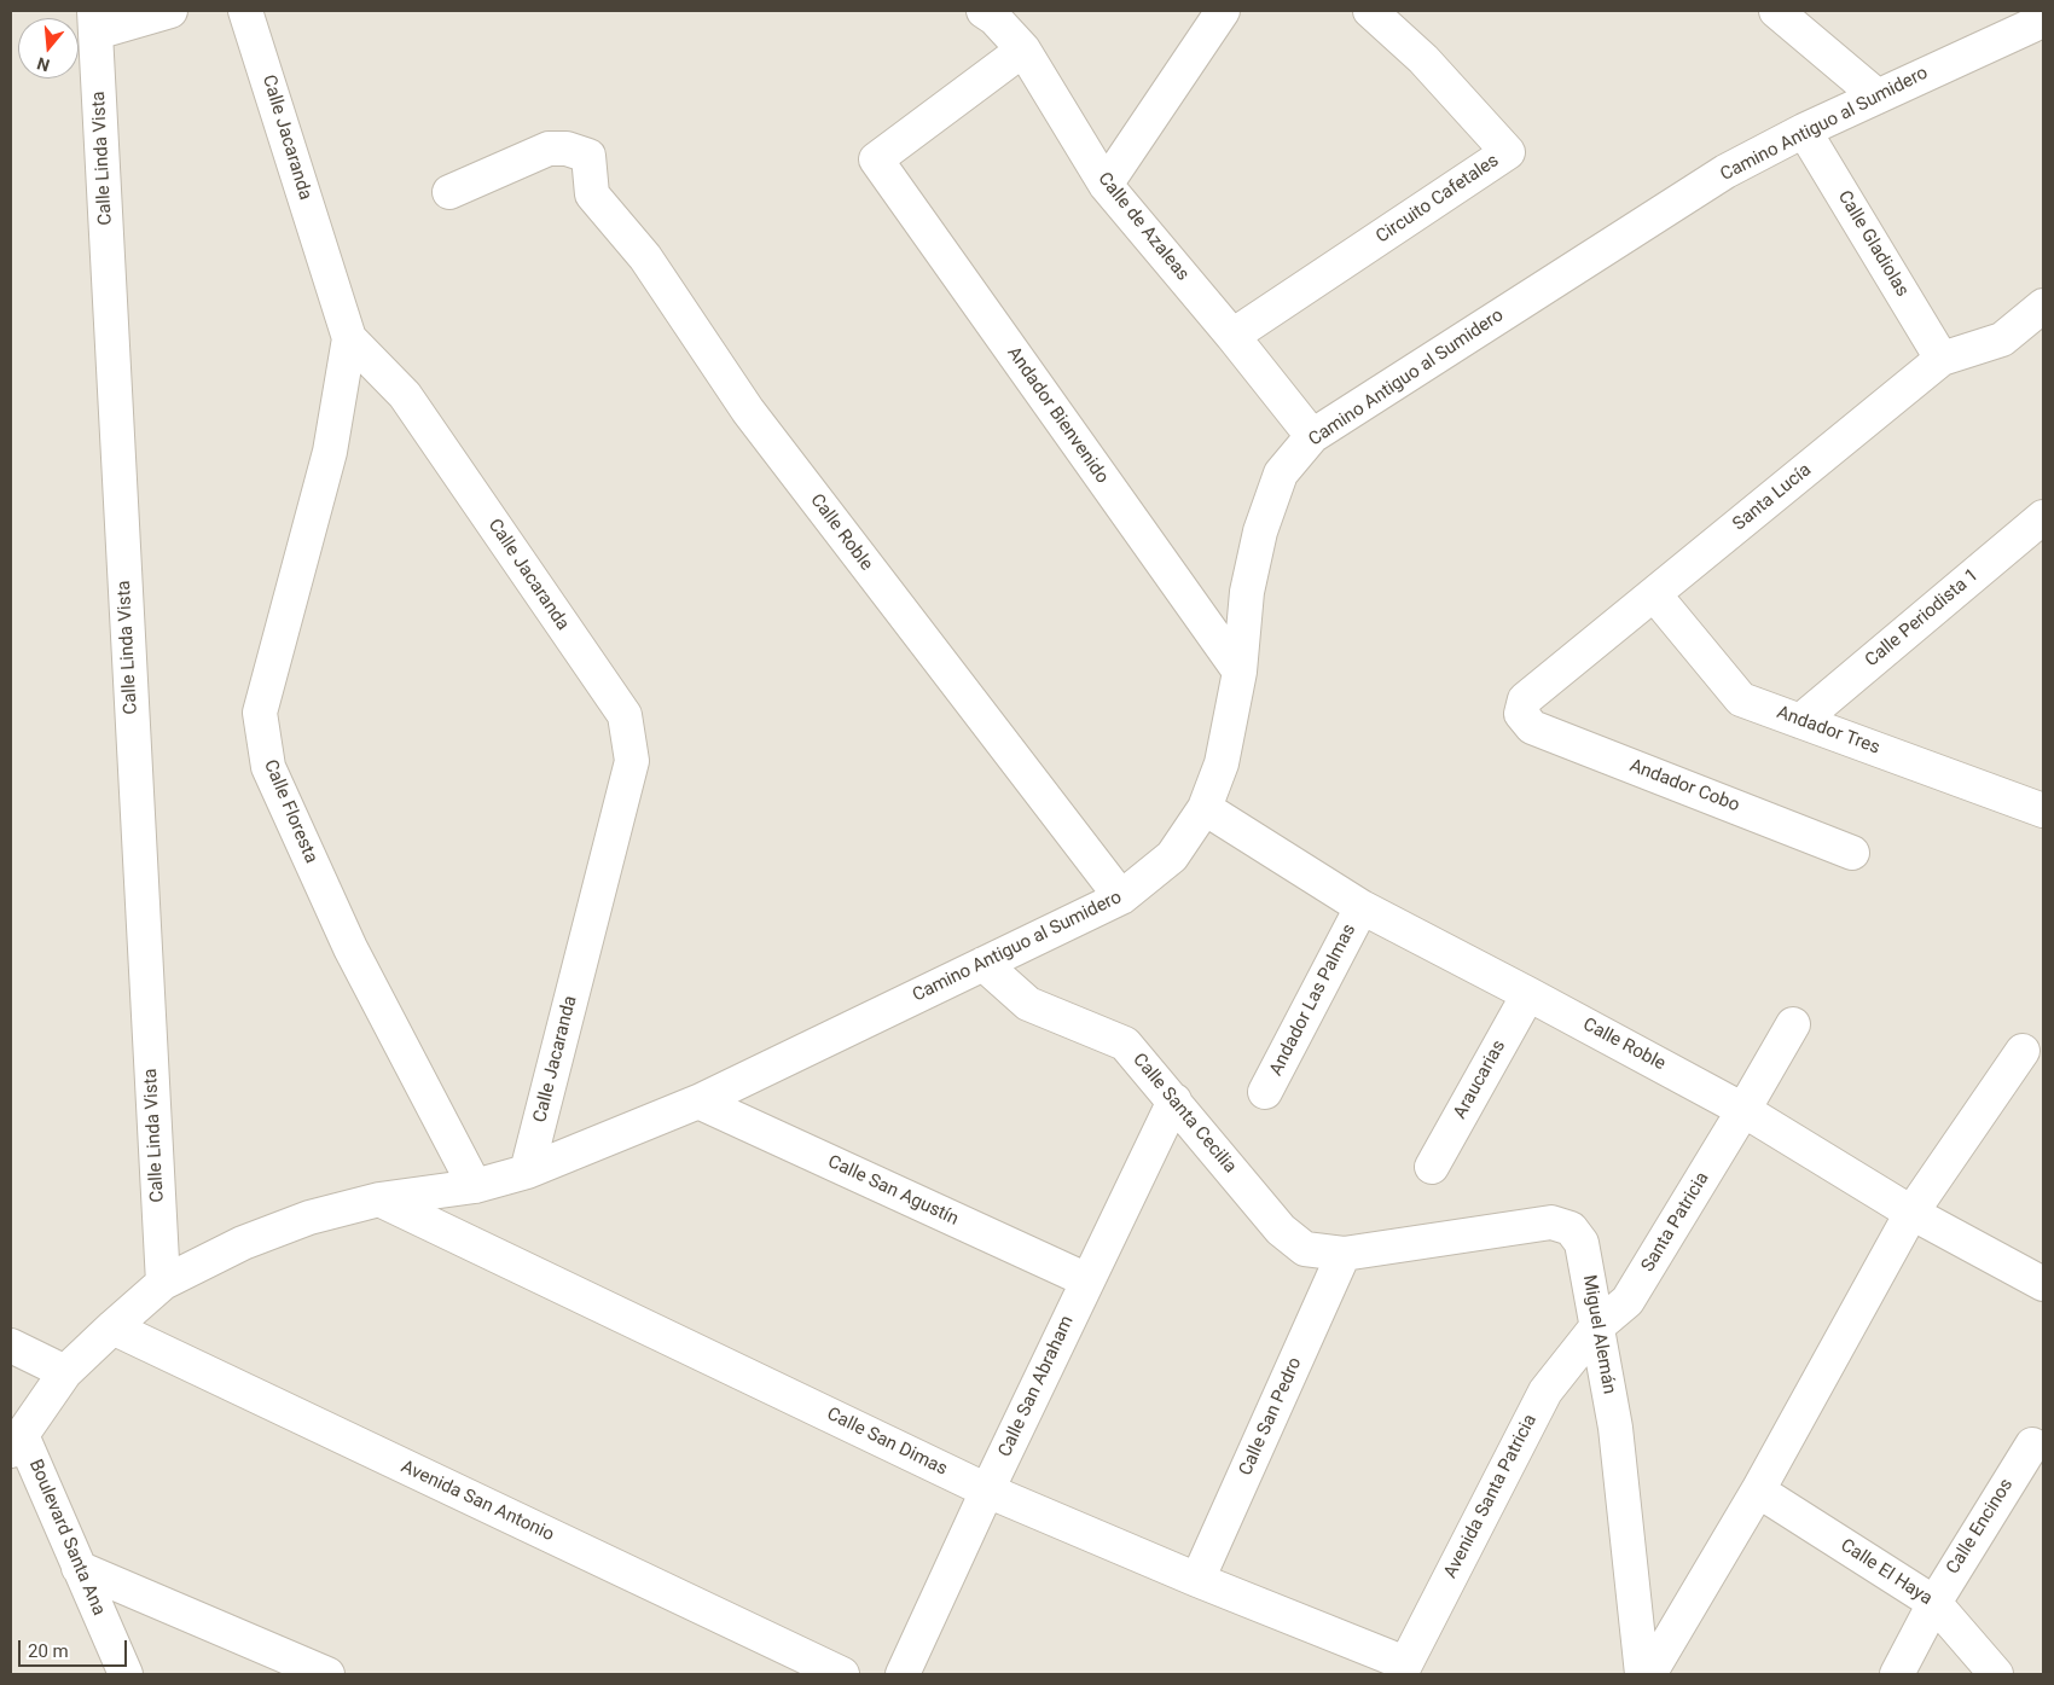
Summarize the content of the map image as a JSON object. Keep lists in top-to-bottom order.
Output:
{
  "streets": {
    "street": [
      "Camino Antiguo al Sumidero",
      "Calle Jacaranda",
      "Calle Linda Vista",
      "Circuito Cafetales",
      "Calle de Azaleas",
      "Calle Gladiolas",
      "Andador Bienvenido",
      "Santa Lucía",
      "Calle Roble",
      "Calle Periodista 1",
      "Andador Tres",
      "Andador Cobo",
      "Calle Floresta",
      "Andador Las Palmas",
      "Araucarias",
      "Calle Santa Cecilia",
      "Calle San Agustín",
      "Santa Patricia",
      "Miguel Alemán",
      "Calle San Abraham",
      "Calle San Pedro",
      "Calle San Dimas",
      "Avenida Santa Patricia",
      "Avenida San Antonio",
      "Calle Encinos",
      "Boulevard Santa Ana",
      "Calle El Haya"
    ]
  },
  "crossings": [
    ["Camino Antiguo al Sumidero", "Calle Jacaranda"],
    ["Camino Antiguo al Sumidero", "Calle Linda Vista"],
    ["Camino Antiguo al Sumidero", "Calle de Azaleas"],
    ["Camino Antiguo al Sumidero", "Calle Gladiolas"],
    ["Camino Antiguo al Sumidero", "Andador Bienvenido"],
    ["Camino Antiguo al Sumidero", "Calle Roble"],
    ["Camino Antiguo al Sumidero", "Calle Floresta"],
    ["Camino Antiguo al Sumidero", "Calle Santa Cecilia"],
    ["Camino Antiguo al Sumidero", "Calle San Agustín"],
    ["Camino Antiguo al Sumidero", "Calle San Dimas"],
    ["Camino Antiguo al Sumidero", "Avenida San Antonio"],
    ["Camino Antiguo al Sumidero", "Boulevard Santa Ana"],
    ["Calle Jacaranda", "Calle Floresta"],
    ["Circuito Cafetales", "Calle de Azaleas"],
    ["Calle de Azaleas", "Andador Bienvenido"],
    ["Calle Gladiolas", "Santa Lucía"],
    ["Santa Lucía", "Andador Tres"],
    ["Santa Lucía", "Andador Cobo"],
    ["Calle Roble", "Andador Las Palmas"],
    ["Calle Roble", "Araucarias"],
    ["Calle Roble", "Santa Patricia"],
    ["Calle Periodista 1", "Andador Tres"],
    ["Calle Santa Cecilia", "Miguel Alemán"],
    ["Calle Santa Cecilia", "Calle San Abraham"],
    ["Calle Santa Cecilia", "Calle San Pedro"],
    ["Calle San Agustín", "Calle San Abraham"],
    ["Santa Patricia", "Miguel Alemán"],
    ["Santa Patricia", "Avenida Santa Patricia"],
    ["Miguel Alemán", "Calle San Pedro"],
    ["Miguel Alemán", "Avenida Santa Patricia"],
    ["Calle San Abraham", "Calle San Dimas"],
    ["Calle San Pedro", "Calle San Dimas"],
    ["Calle San Dimas", "Avenida Santa Patricia"],
    ["Calle Encinos", "Calle El Haya"]
  ],
  "scale_bar": "20 m",
  "north": "bottom"
}
